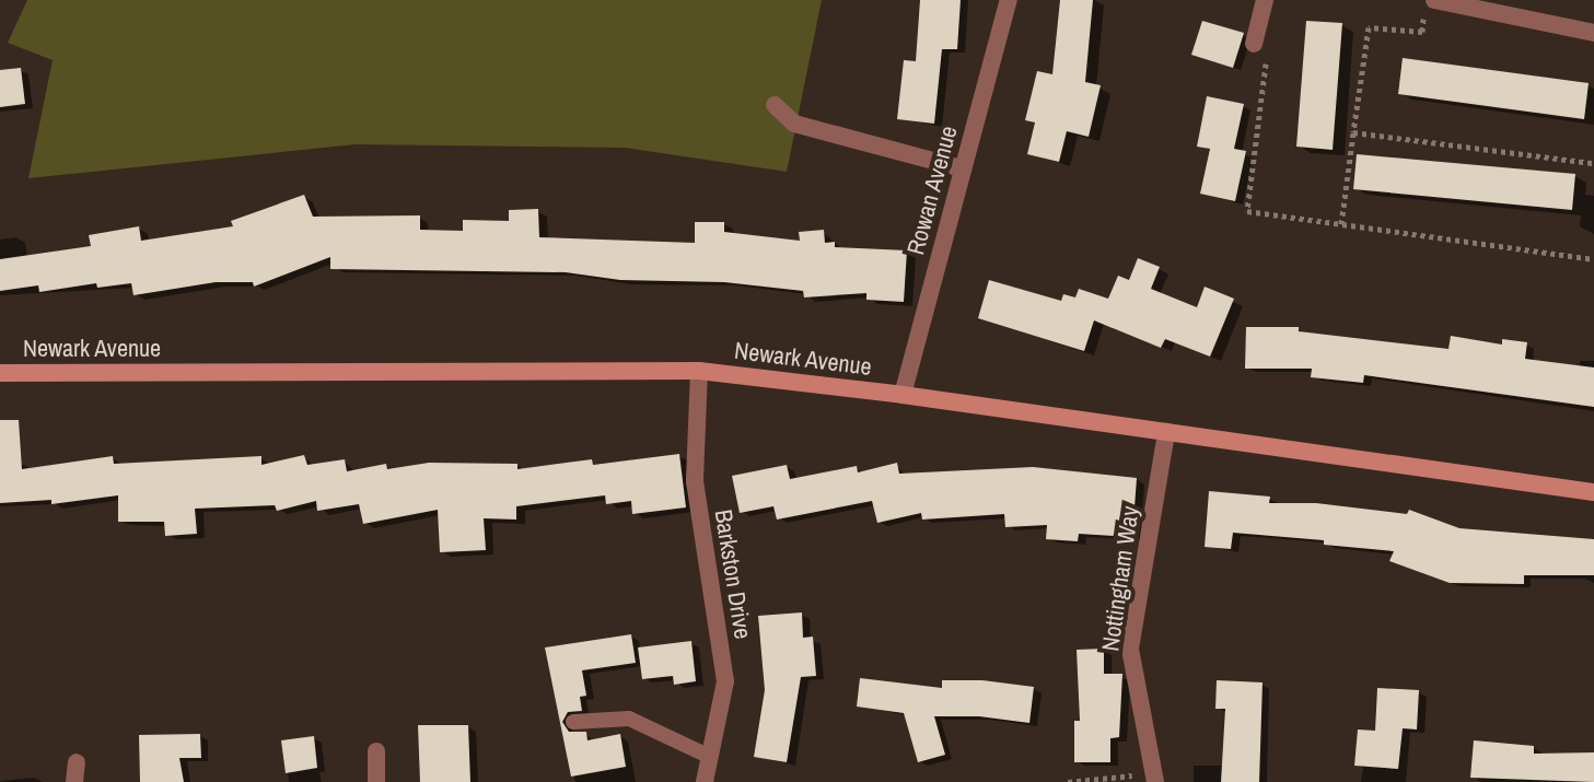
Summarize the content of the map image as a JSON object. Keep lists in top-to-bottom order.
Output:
{
  "streets": {
    "street": [
      "Rowan Avenue",
      "Newark Avenue",
      "Barkston Drive",
      "Nottingham Way"
    ]
  },
  "crossings": [
    ["Rowan Avenue", "Newark Avenue"],
    ["Newark Avenue", "Barkston Drive"],
    ["Newark Avenue", "Nottingham Way"]
  ]
}
